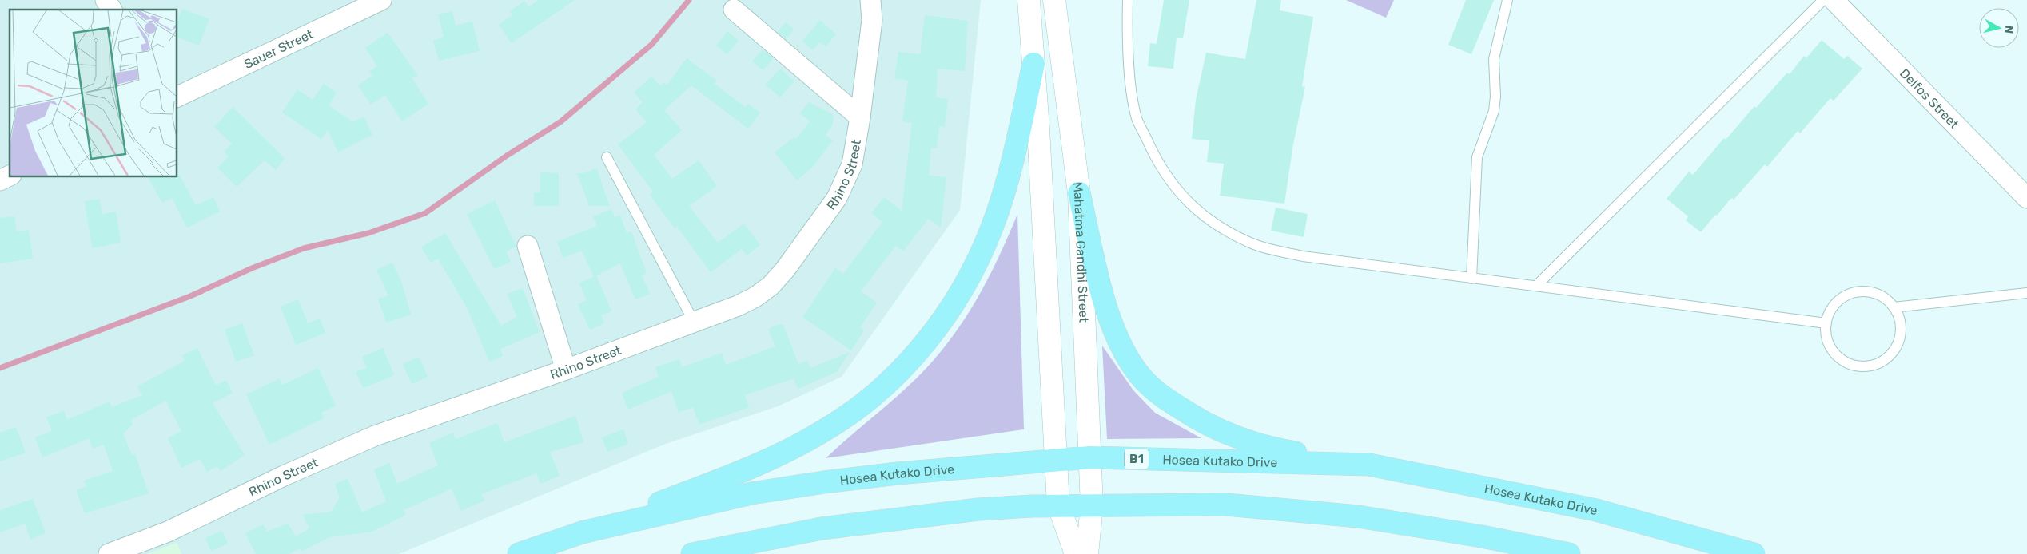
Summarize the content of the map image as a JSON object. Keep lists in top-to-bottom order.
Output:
{
  "streets": {
    "main road": ["B1", "Hosea Kutako Drive"],
    "street": [
      "Sauer Street",
      "Delfos Street",
      "Rhino Street",
      "Mahatma Gandhi Street"
    ]
  },
  "crossings": [
    ["Mahatma Gandhi Street", "Hosea Kutako Drive"]
  ],
  "north": "right"
}
